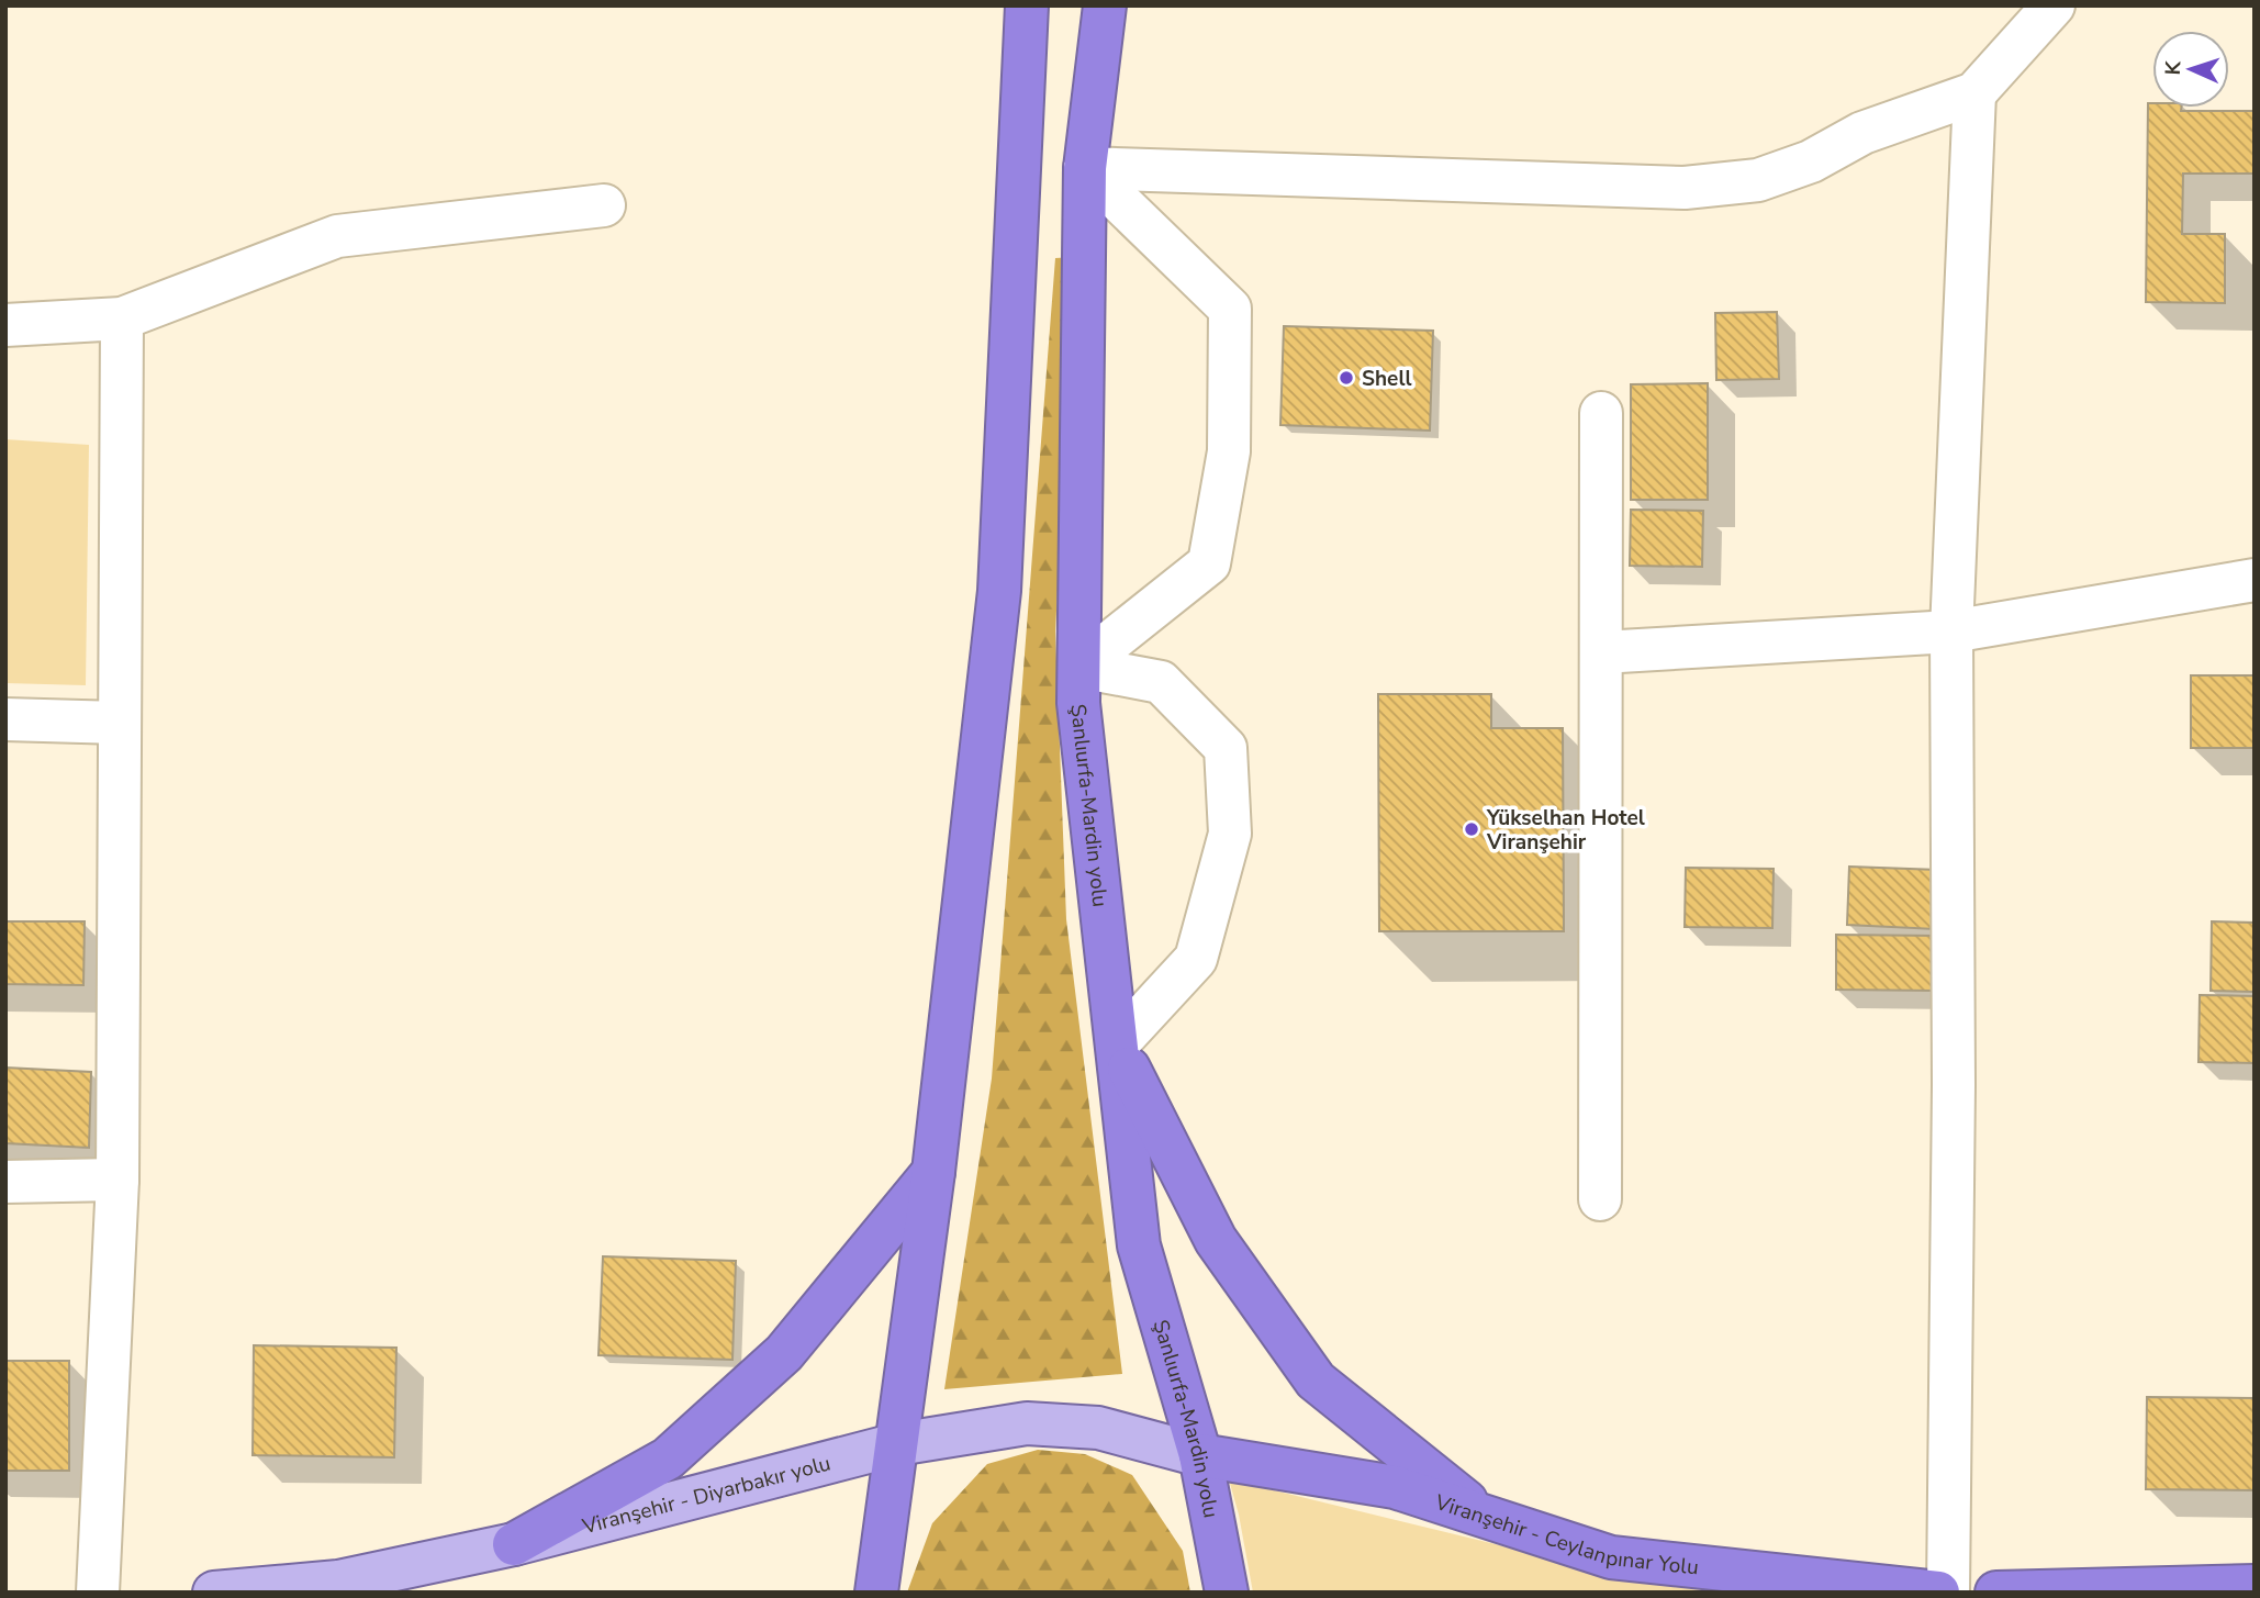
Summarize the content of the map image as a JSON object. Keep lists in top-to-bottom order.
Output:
{
  "streets": {
    "highway": ["Şanlıurfa-Mardin yolu", "Viranşehir - Ceylanpınar Yolu"],
    "main road": ["Viranşehir - Diyarbakır yolu"]
  },
  "crossings": [
    ["Şanlıurfa-Mardin yolu", "Viranşehir - Diyarbakır yolu"],
    ["Şanlıurfa-Mardin yolu", "Viranşehir - Ceylanpınar Yolu"],
    ["Viranşehir - Diyarbakır yolu", "Viranşehir - Ceylanpınar Yolu"]
  ],
  "places": ["Shell", "Yükselhan Hotel Viranşehir"],
  "north": "left"
}
